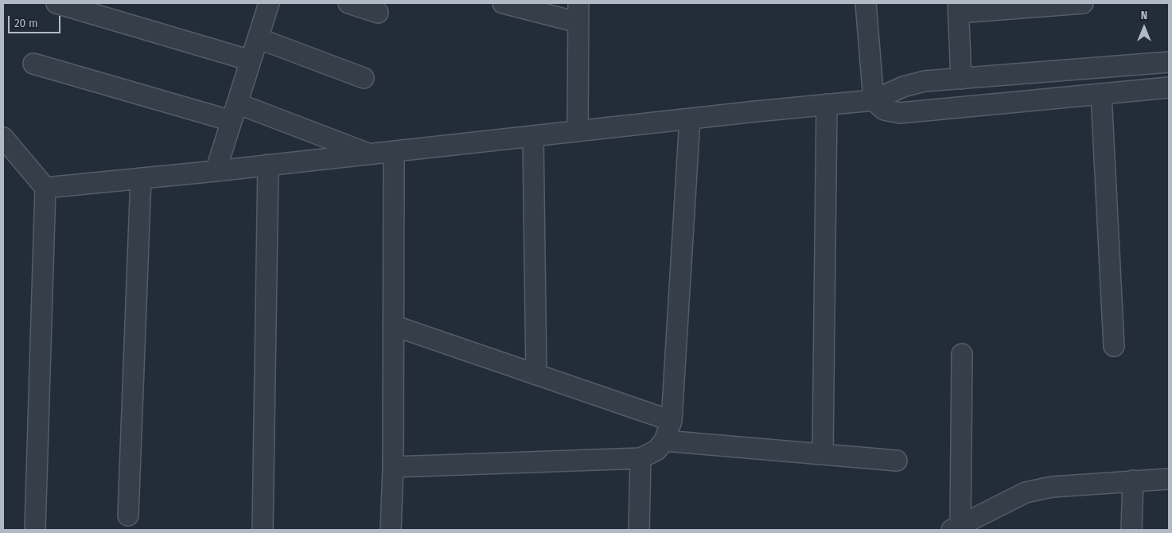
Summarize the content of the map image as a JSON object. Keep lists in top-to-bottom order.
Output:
{
  "scale_bar": "20 m",
  "north": "top"
}
